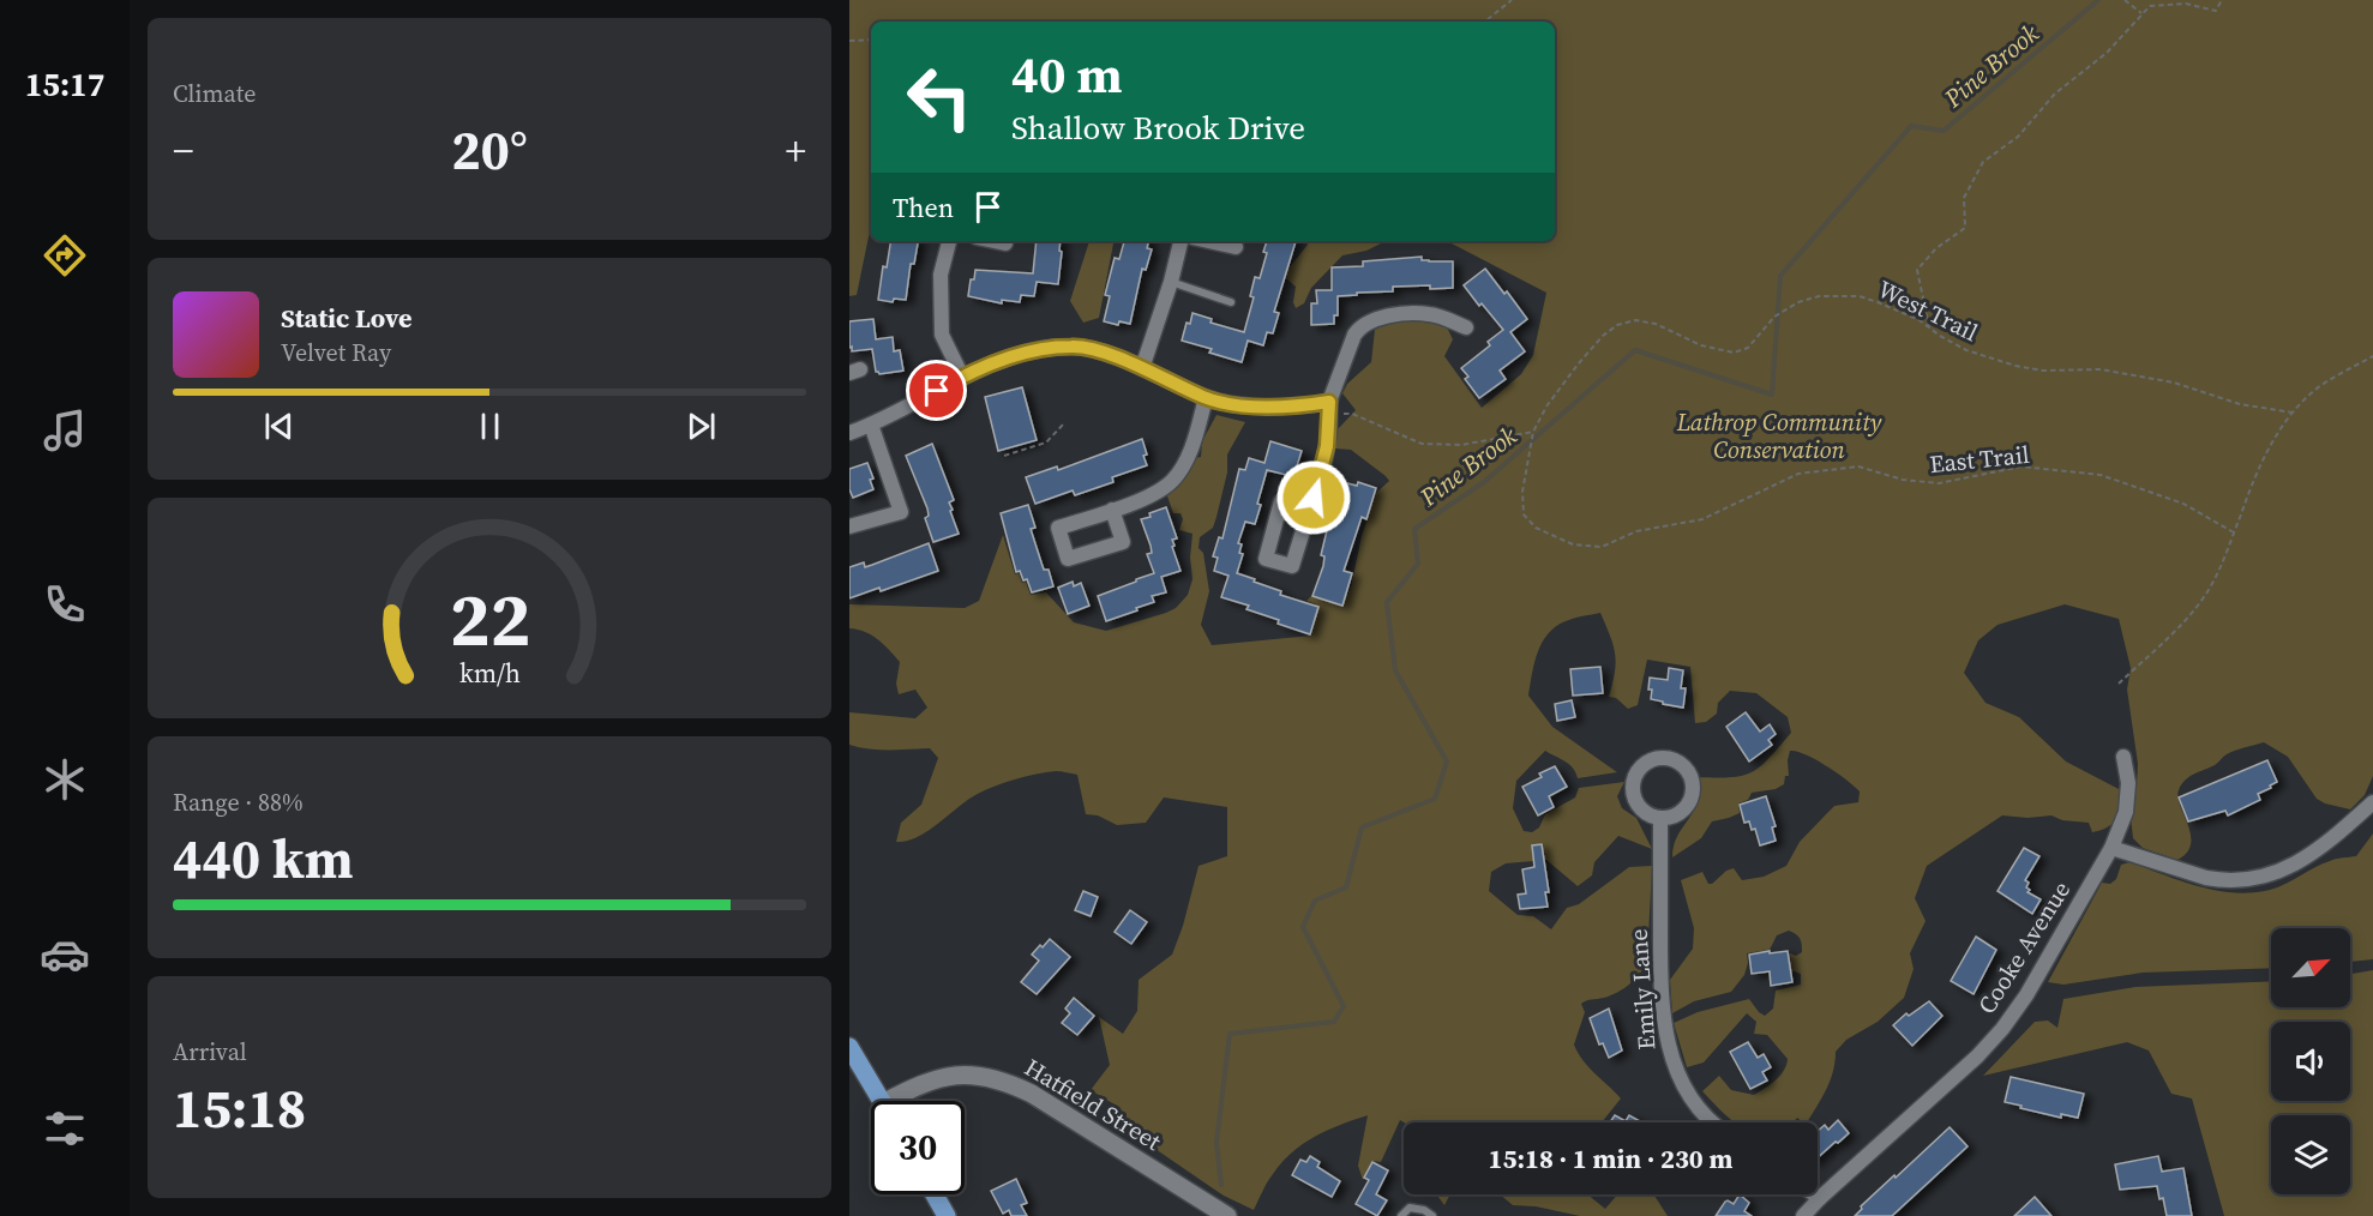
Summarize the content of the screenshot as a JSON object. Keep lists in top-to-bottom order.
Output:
{
  "streets": {
    "street": ["Cooke Avenue", "Emily Lane", "Hatfield Street"],
    "path": ["West Trail", "East Trail"]
  },
  "crossings": [
    ["West Trail", "East Trail"]
  ],
  "water": ["Pine Brook"],
  "parks": ["Lathrop Community Conservation"],
  "north": "top right",
  "page": {
    "tabs": "15:17",
    "tile": [
      "Climate",
      ["Range · 88%", "440 km"],
      ["Arrival", "15:18"]
    ],
    "turn": ["40 m", "Shallow Brook Drive"],
    "heat": ["−", "20°", "+"],
    "then": "Then",
    "song": ["Static Love", "Velvet Ray"],
    "limit": "30",
    "trip": "15:18 · 1 min · 230 m",
    "gauge": ["22", "km/h"]
  }
}
